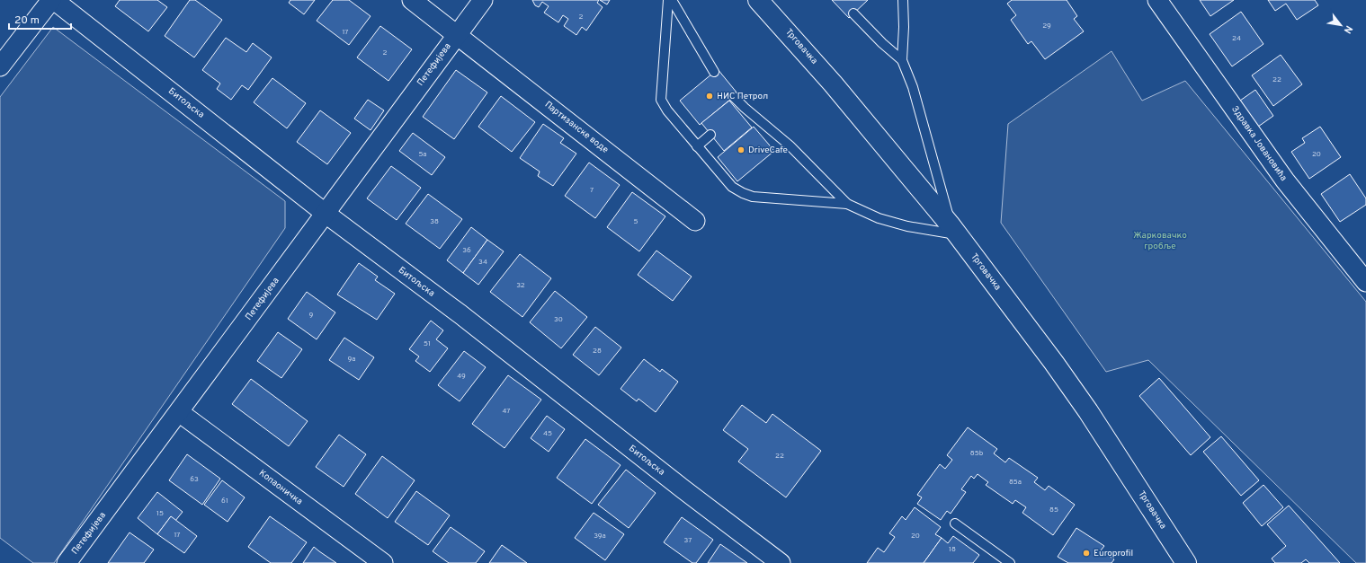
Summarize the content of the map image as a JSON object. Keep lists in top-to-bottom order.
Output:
{
  "streets": {
    "main road": ["Трговачка"],
    "street": [
      "Петефијева",
      "Битољска",
      "Партизанске воде",
      "Здравка Јовановића",
      "Копаоничка"
    ]
  },
  "crossings": [
    ["Петефијева", "Битољска"],
    ["Петефијева", "Партизанске воде"],
    ["Петефијева", "Копаоничка"]
  ],
  "parks": ["Жарковачко гробље"],
  "places": ["НИС Петрол", "DriveCafe", "Europrofil"],
  "house_numbers": [
    "2",
    "29",
    "17",
    "24",
    "2",
    "22",
    "5a",
    "20",
    "7",
    "38",
    "5",
    "36",
    "34",
    "32",
    "9",
    "30",
    "51",
    "28",
    "9a",
    "49",
    "47",
    "45",
    "85b",
    "22",
    "63",
    "85a",
    "61",
    "85",
    "15",
    "17",
    "39a",
    "20",
    "37",
    "18"
  ],
  "scale_bar": "20 m",
  "north": "bottom right"
}
